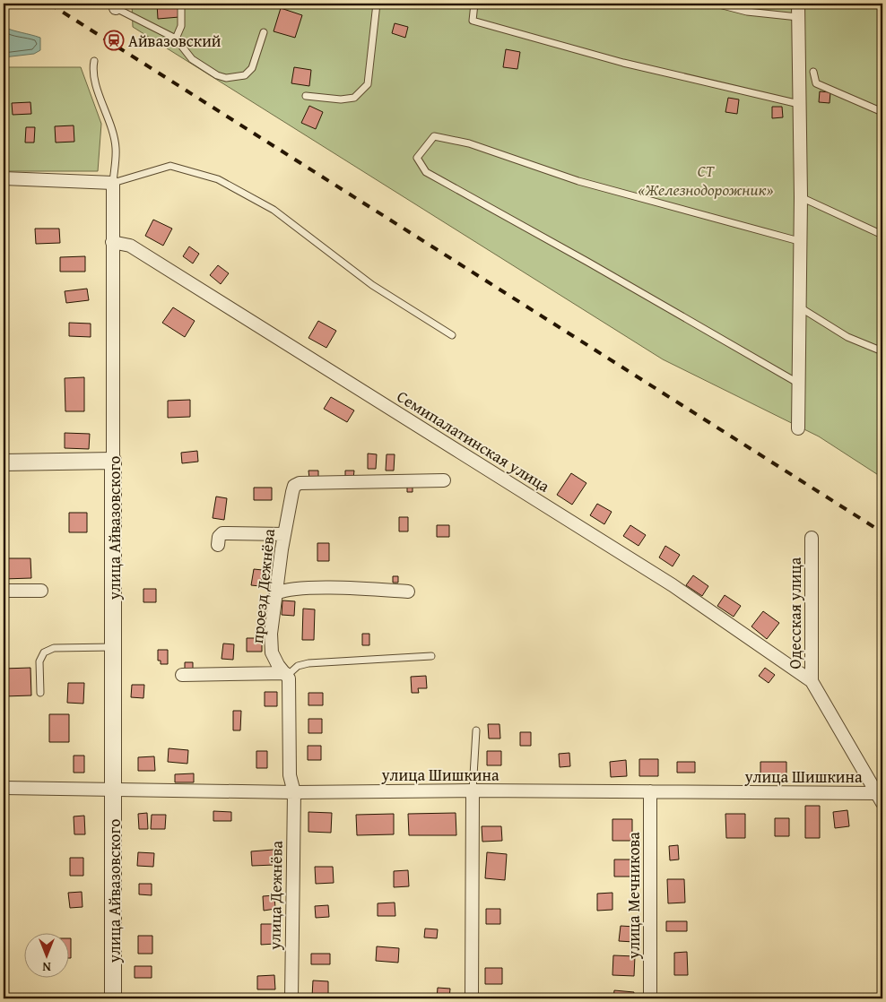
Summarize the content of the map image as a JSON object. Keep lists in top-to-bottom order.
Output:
{
  "streets": {
    "street": [
      "Семипалатинская улица",
      "улица Айвазовского",
      "проезд Дежнёва",
      "Одесская улица",
      "улица Шишкина",
      "улица Дежнёва",
      "улица Мечникова"
    ]
  },
  "crossings": [
    ["Семипалатинская улица", "улица Айвазовского"],
    ["Семипалатинская улица", "Одесская улица"],
    ["улица Айвазовского", "улица Шишкина"],
    ["проезд Дежнёва", "улица Шишкина"],
    ["проезд Дежнёва", "улица Дежнёва"],
    ["Одесская улица", "улица Шишкина"],
    ["улица Шишкина", "улица Дежнёва"],
    ["улица Шишкина", "улица Мечникова"]
  ],
  "parks": ["СТ «Железнодорожник»"],
  "places": {
    "station": ["Айвазовский"]
  },
  "north": "bottom"
}
